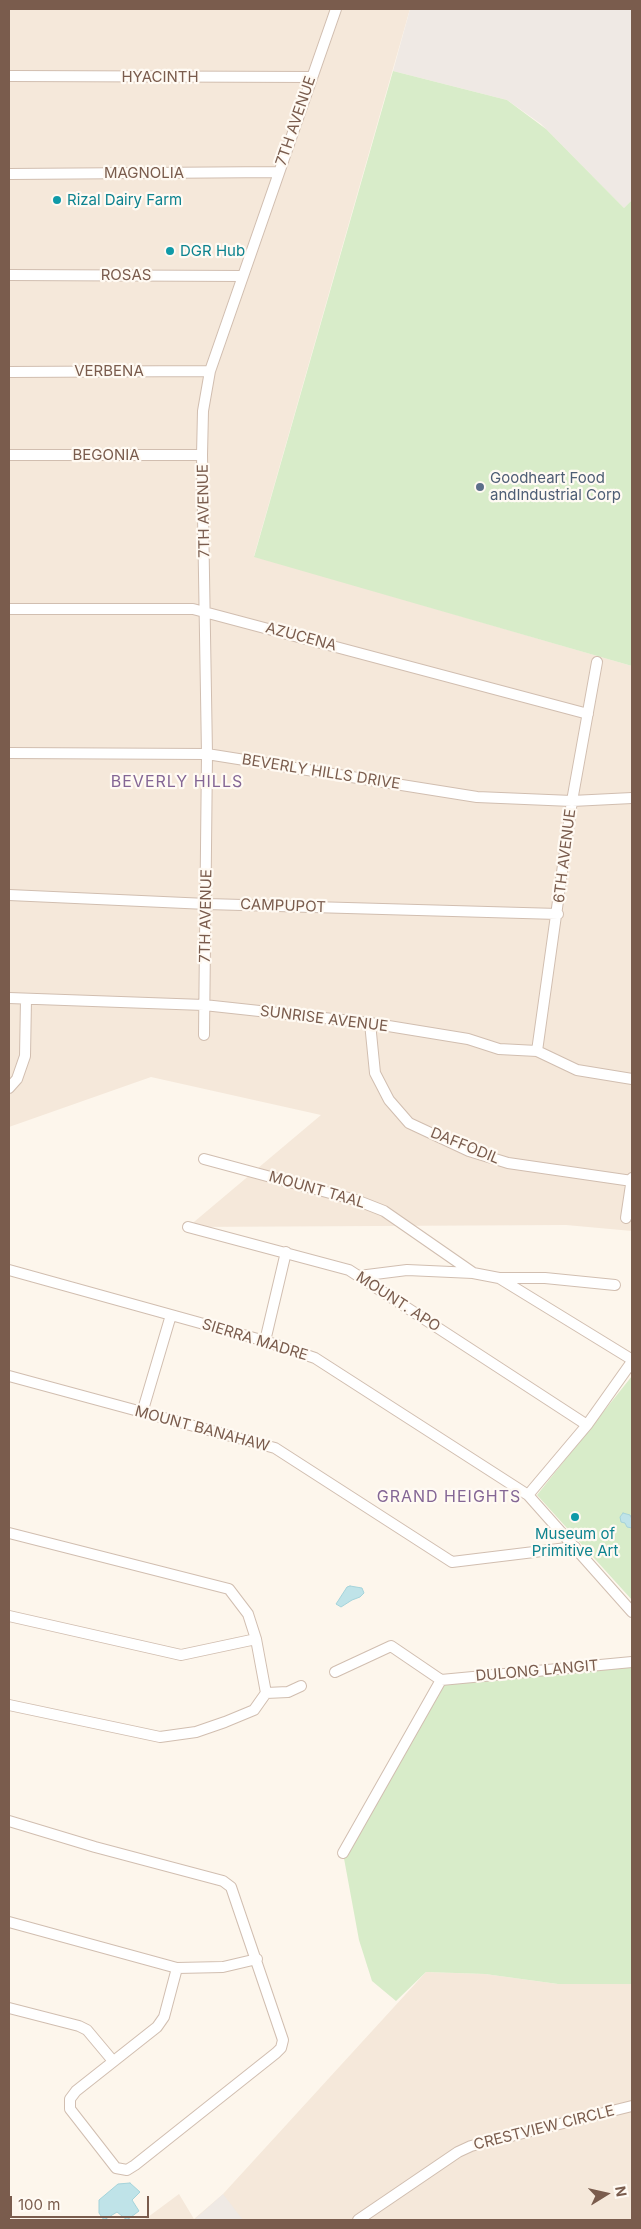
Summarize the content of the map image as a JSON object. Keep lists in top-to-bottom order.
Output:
{
  "streets": {
    "street": [
      "HYACINTH",
      "7TH AVENUE",
      "MAGNOLIA",
      "ROSAS",
      "VERBENA",
      "BEGONIA",
      "AZUCENA",
      "BEVERLY HILLS DRIVE",
      "6TH AVENUE",
      "CAMPUPOT",
      "SUNRISE AVENUE",
      "DAFFODIL",
      "MOUNT TAAL",
      "MOUNT. APO",
      "SIERRA MADRE",
      "MOUNT BANAHAW",
      "DULONG LANGIT",
      "CRESTVIEW CIRCLE"
    ]
  },
  "crossings": [
    ["HYACINTH", "7TH AVENUE"],
    ["7TH AVENUE", "MAGNOLIA"],
    ["7TH AVENUE", "ROSAS"],
    ["7TH AVENUE", "VERBENA"],
    ["7TH AVENUE", "BEGONIA"],
    ["7TH AVENUE", "AZUCENA"],
    ["7TH AVENUE", "BEVERLY HILLS DRIVE"],
    ["7TH AVENUE", "CAMPUPOT"],
    ["7TH AVENUE", "SUNRISE AVENUE"],
    ["AZUCENA", "6TH AVENUE"],
    ["BEVERLY HILLS DRIVE", "6TH AVENUE"],
    ["6TH AVENUE", "CAMPUPOT"],
    ["6TH AVENUE", "SUNRISE AVENUE"],
    ["SUNRISE AVENUE", "DAFFODIL"],
    ["SIERRA MADRE", "MOUNT BANAHAW"]
  ],
  "districts": ["BEVERLY HILLS", "GRAND HEIGHTS"],
  "places": [
    "Rizal Dairy Farm",
    "DGR Hub",
    "Goodheart Food andIndustrial Corp",
    "Museum of Primitive Art"
  ],
  "scale_bar": "100 m",
  "north": "right"
}
